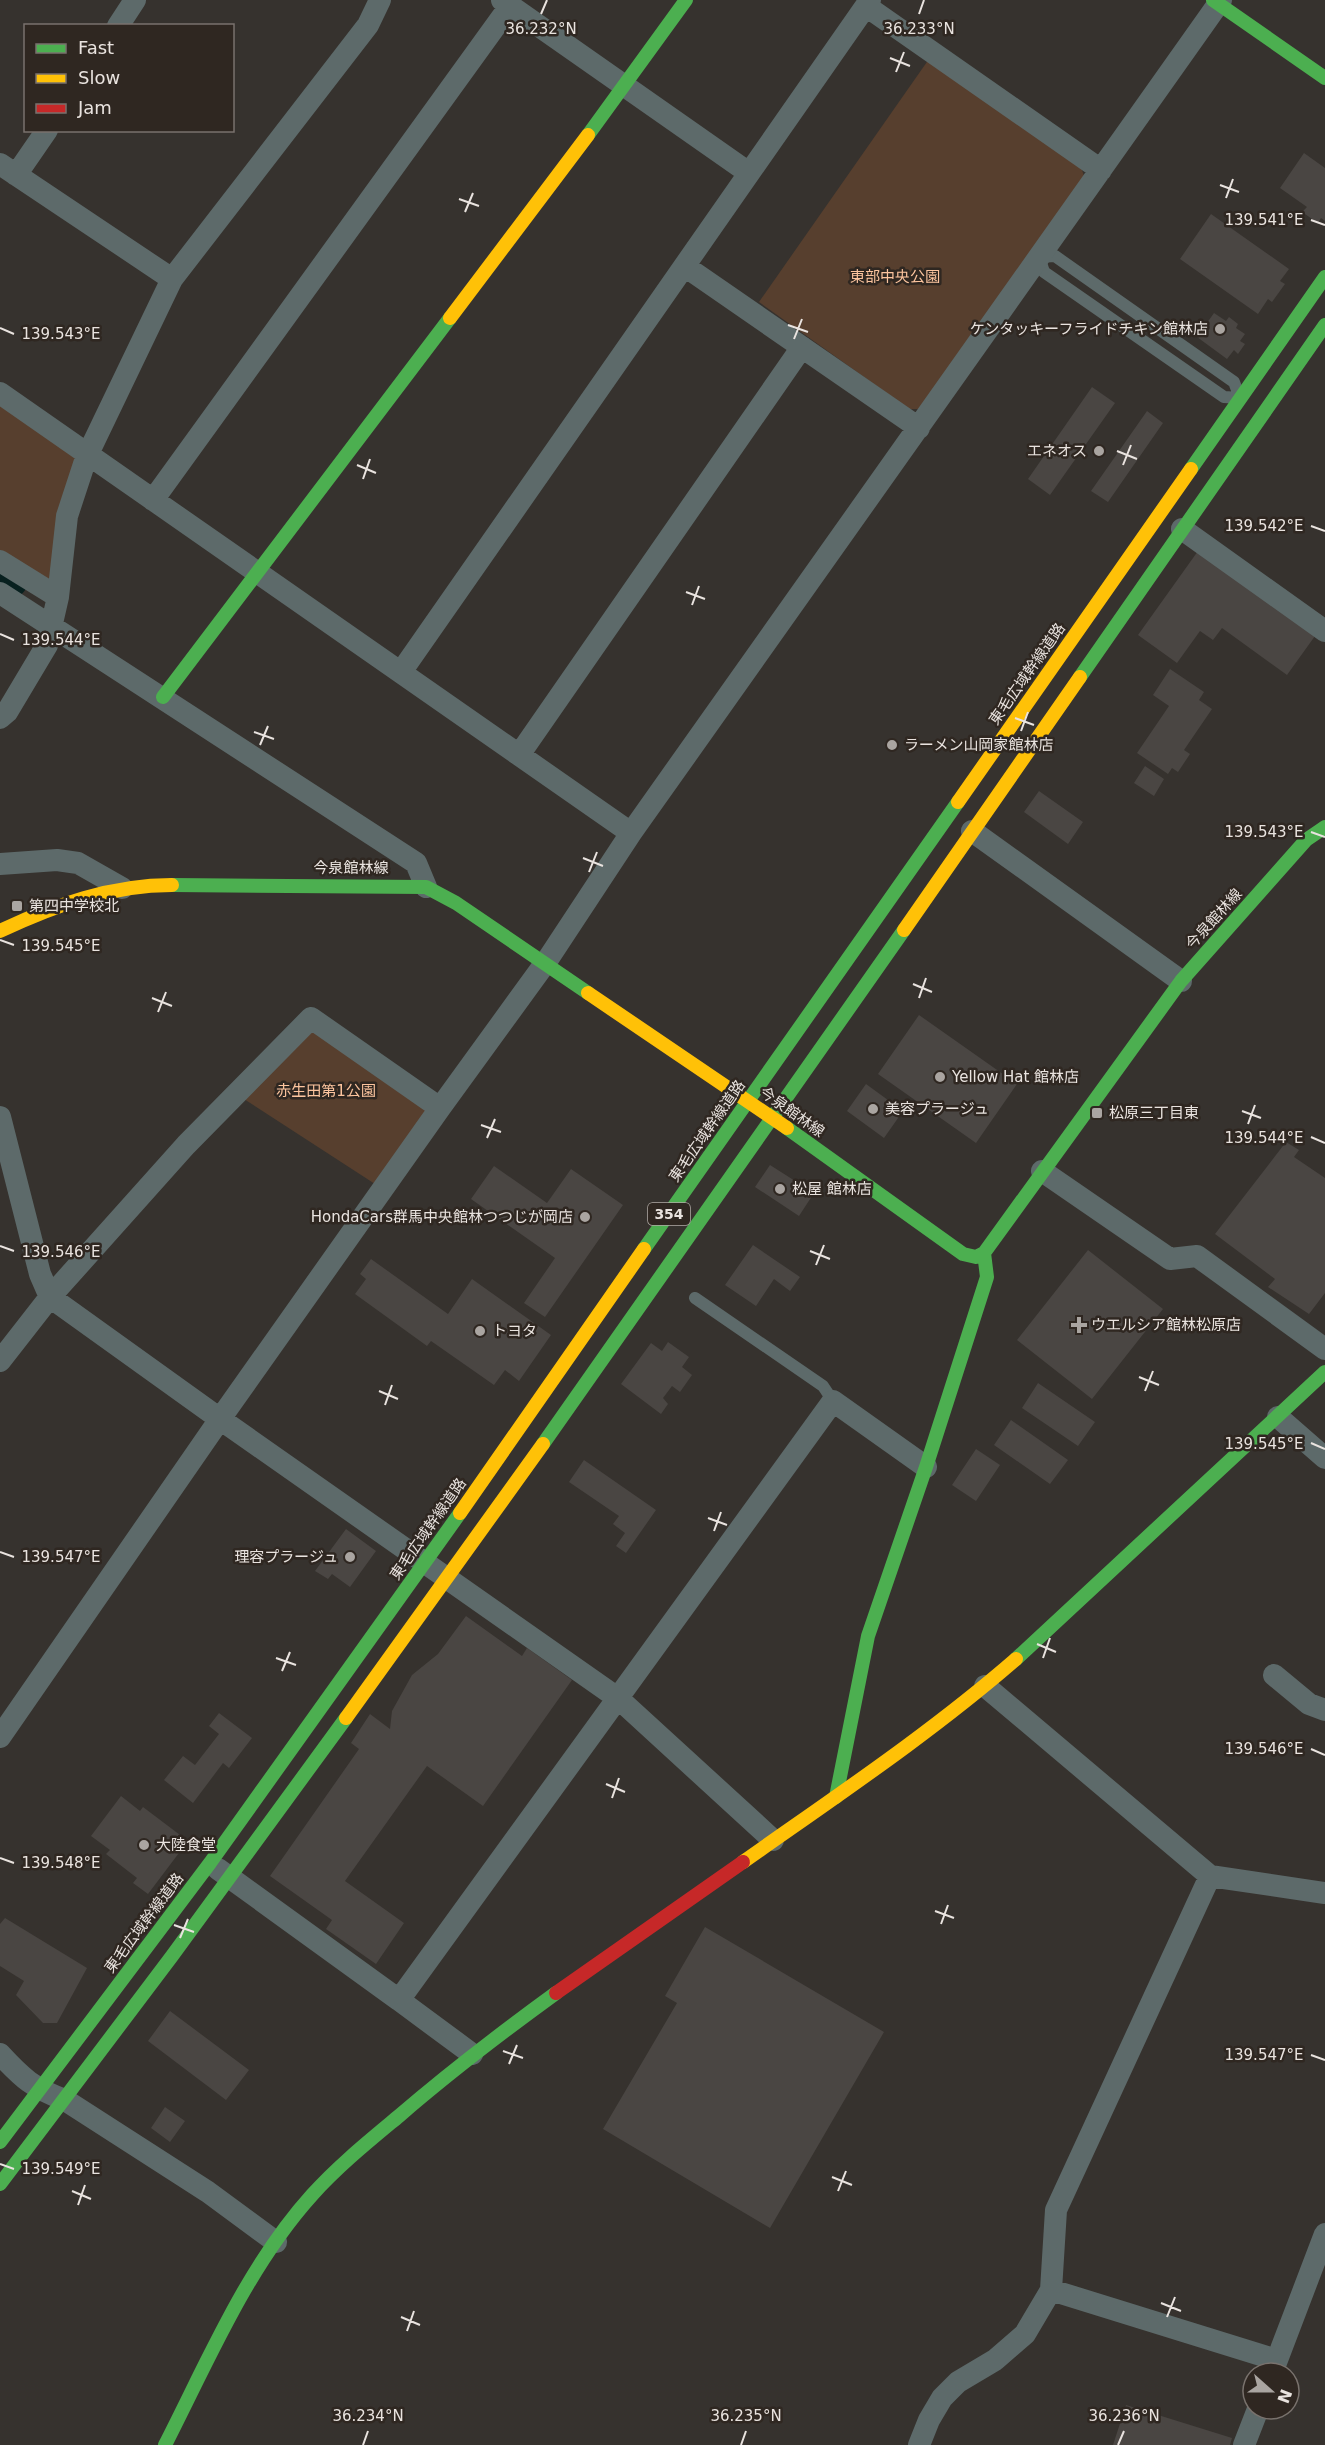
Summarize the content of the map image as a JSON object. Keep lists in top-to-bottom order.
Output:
{
  "streets": {
    "main road": ["東毛広域幹線道路", "今泉館林線", "354"]
  },
  "crossings": [
    ["東毛広域幹線道路", "今泉館林線"],
    ["今泉館林線", "354"]
  ],
  "parks": ["東部中央公園", "赤生田第1公園"],
  "places": {
    "other": [
      "ケンタッキーフライドチキン館林店",
      "エネオス",
      "ラーメン山岡家館林店",
      "Yellow Hat 館林店",
      "美容プラージュ",
      "松屋 館林店",
      "HondaCars群馬中央館林つつじが岡店",
      "トヨタ",
      "理容プラージュ",
      "大陸食堂"
    ],
    "transit": ["第四中学校北", "松原三丁目東"],
    "health": ["ウエルシア館林松原店"]
  },
  "legend": ["Fast", "Slow", "Jam"],
  "north": "right",
  "coordinates": [
    "36.232°N",
    "36.233°N",
    "139.541°E",
    "139.543°E",
    "139.542°E",
    "139.544°E",
    "139.545°E",
    "139.546°E",
    "139.547°E",
    "139.548°E",
    "139.549°E",
    "36.234°N",
    "36.235°N",
    "36.236°N"
  ]
}
